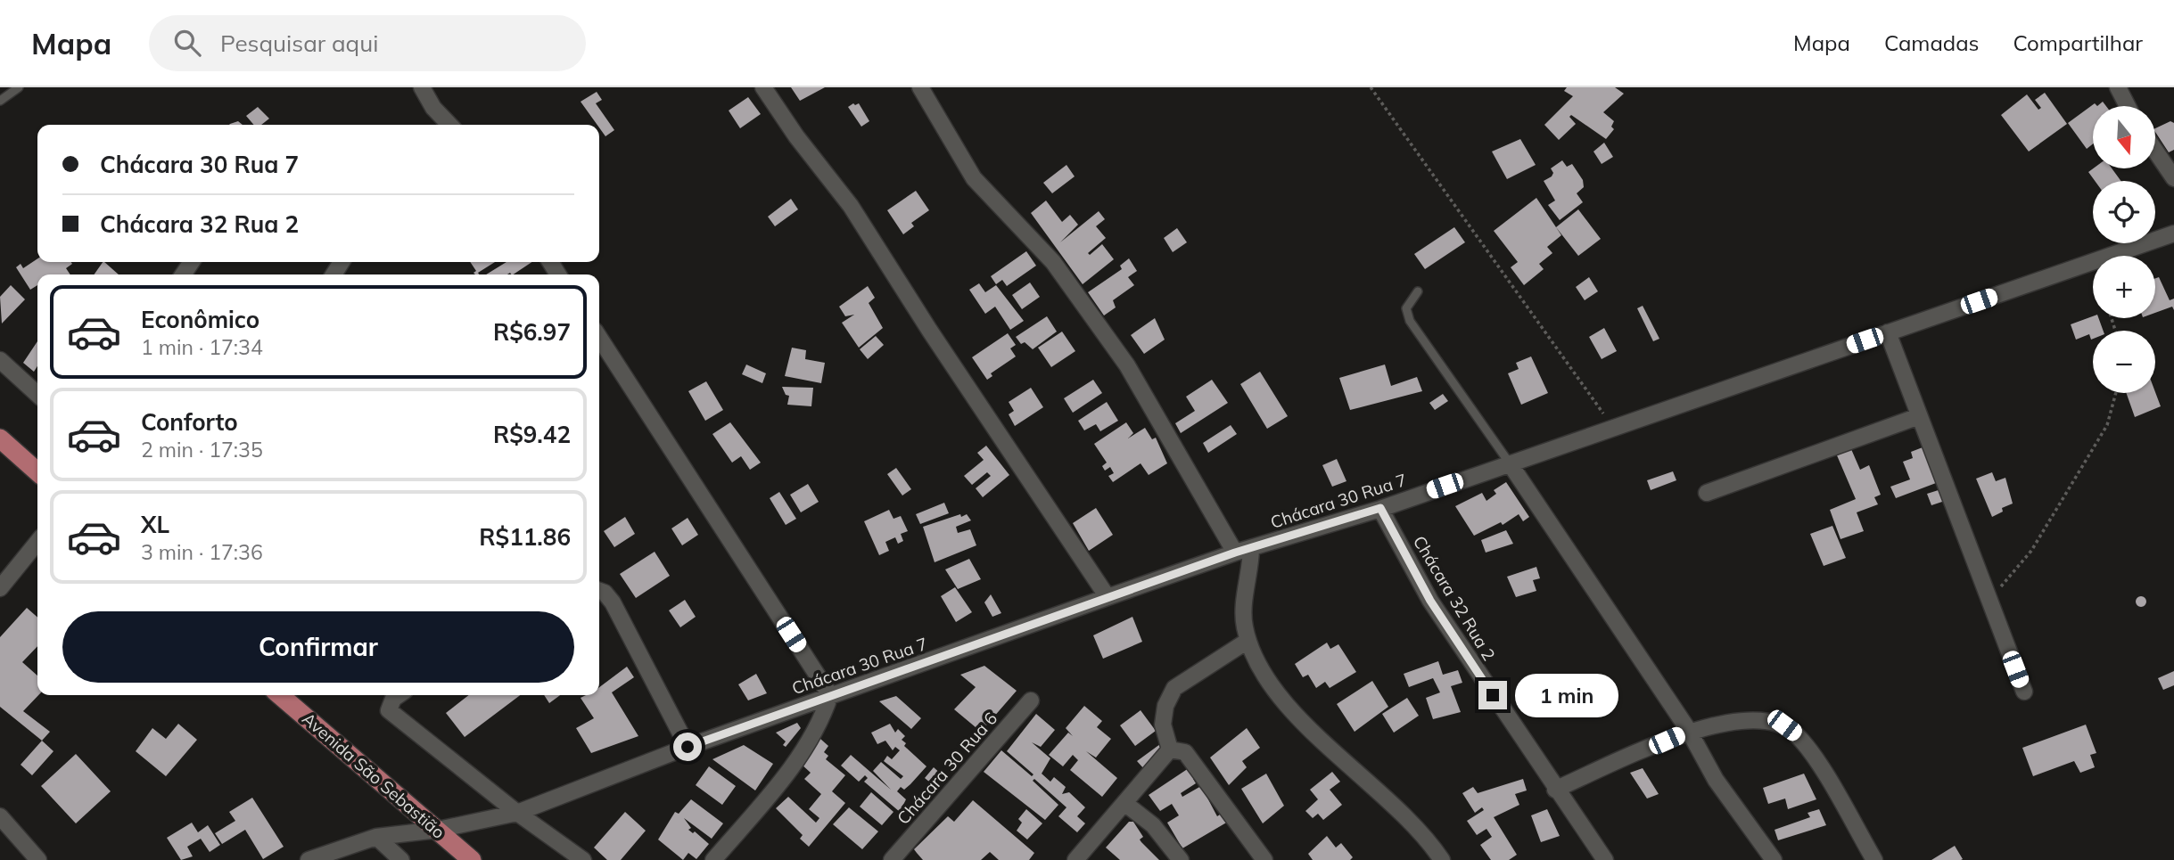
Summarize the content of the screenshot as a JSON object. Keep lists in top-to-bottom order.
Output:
{
  "streets": {
    "main road": ["Avenida São Sebastião"],
    "street": ["Chácara 30 Rua 7", "Chácara 32 Rua 2", "Chácara 30 Rua 6"]
  },
  "crossings": [
    ["Chácara 30 Rua 7", "Chácara 32 Rua 2"],
    ["Chácara 30 Rua 7", "Avenida São Sebastião"]
  ],
  "north": "bottom",
  "page": {
    "header": "Mapa",
    "search": "Pesquisar aqui",
    "nav": ["Mapa", "Camadas", "Compartilhar"],
    "map_buttons": ["+", "−"],
    "banner": ["Chácara 30 Rua 7", "Chácara 32 Rua 2"],
    "list": [
      {
        "name": "Econômico",
        "note": "1 min · 17:34",
        "value": "R$6.97"
      },
      {
        "name": "Conforto",
        "note": "2 min · 17:35",
        "value": "R$9.42"
      },
      {
        "name": "XL",
        "note": "3 min · 17:36",
        "value": "R$11.86"
      }
    ],
    "buttons": "Confirmar",
    "bubble": "1 min"
  }
}
